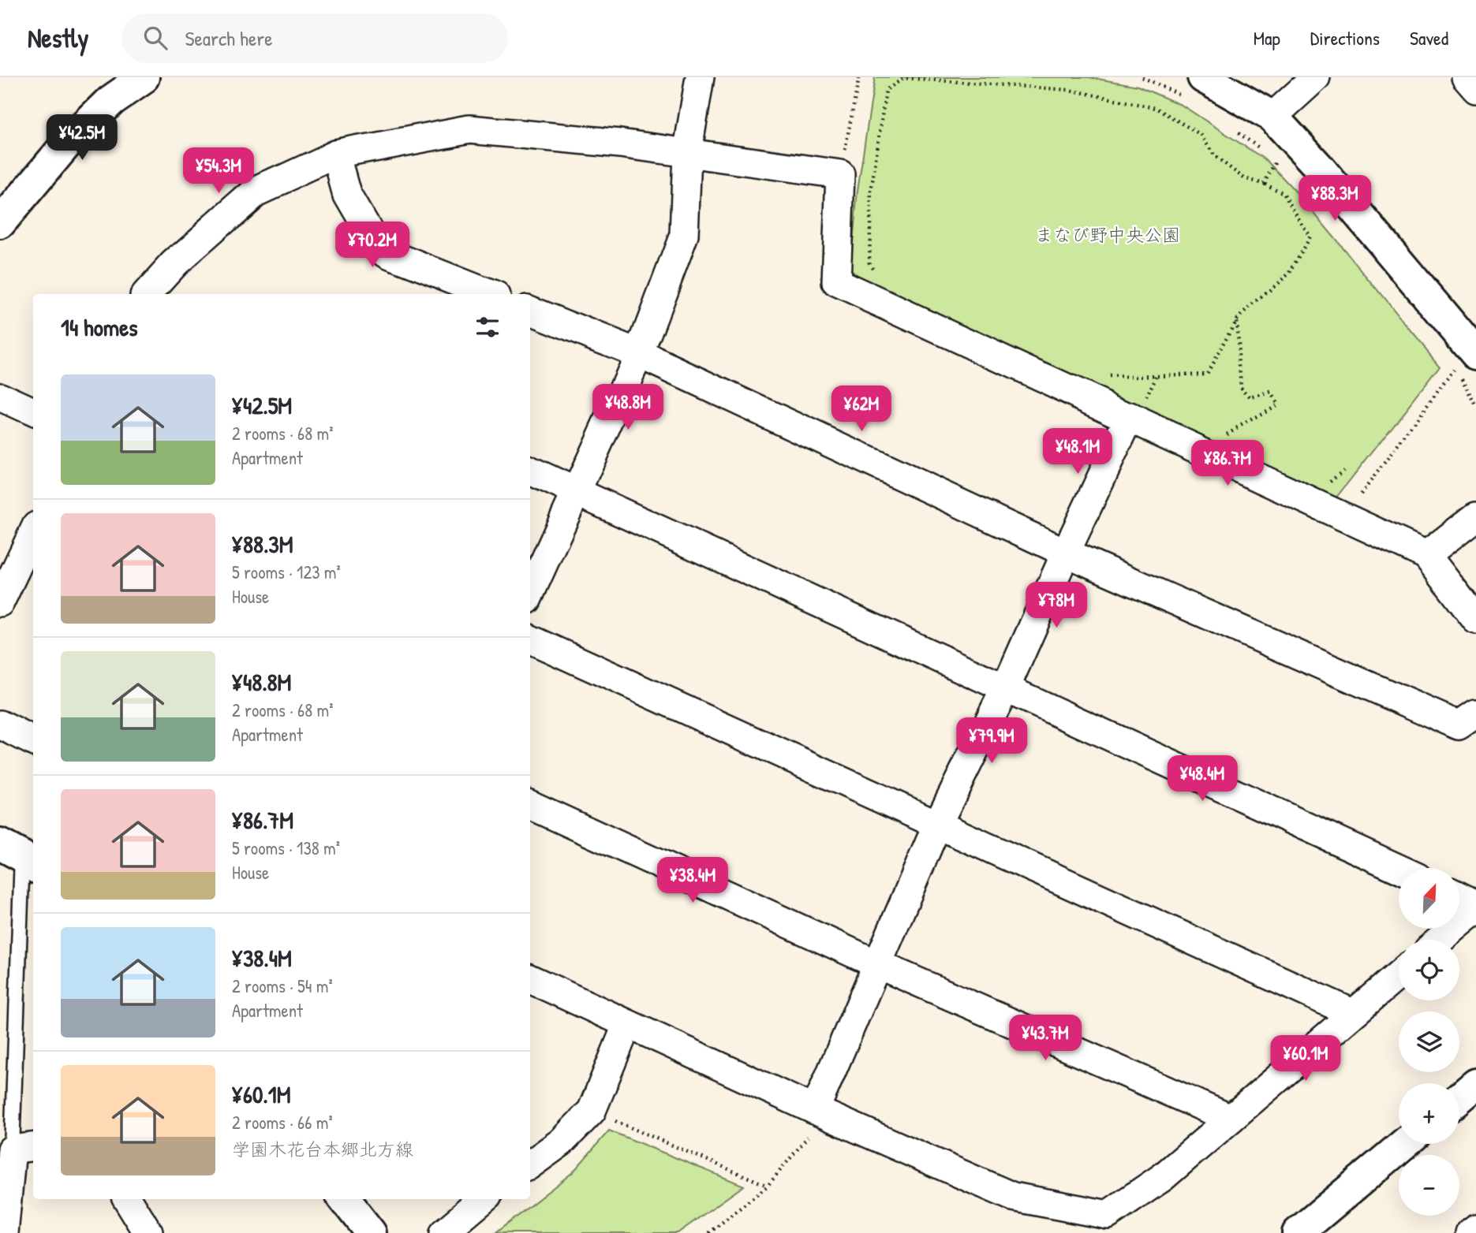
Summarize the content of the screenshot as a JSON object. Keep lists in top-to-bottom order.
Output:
{
  "parks": ["まなび野中央公園"],
  "north": "top right",
  "page": {
    "header": "Nestly",
    "search": "Search here",
    "nav": ["Map", "Directions", "Saved"],
    "price": [
      "¥42.5M",
      "¥54.3M",
      "¥88.3M",
      "¥70.2M",
      "¥48.8M",
      "¥62M",
      "¥48.1M",
      "¥86.7M",
      "¥78M",
      "¥79.9M",
      "¥48.4M",
      "¥38.4M",
      "¥43.7M",
      "¥60.1M"
    ],
    "heading": "14 homes",
    "list": [
      {
        "name": "¥42.5M",
        "note": "2 rooms · 68 m² · Apartment"
      },
      {
        "name": "¥88.3M",
        "note": "5 rooms · 123 m² · House"
      },
      {
        "name": "¥48.8M",
        "note": "2 rooms · 68 m² · Apartment"
      },
      {
        "name": "¥86.7M",
        "note": "5 rooms · 138 m² · House"
      },
      {
        "name": "¥38.4M",
        "note": "2 rooms · 54 m² · Apartment"
      },
      {
        "name": "¥60.1M",
        "note": "2 rooms · 66 m² · 学園木花台本郷北方線"
      }
    ],
    "map_buttons": ["+", "−"]
  }
}
